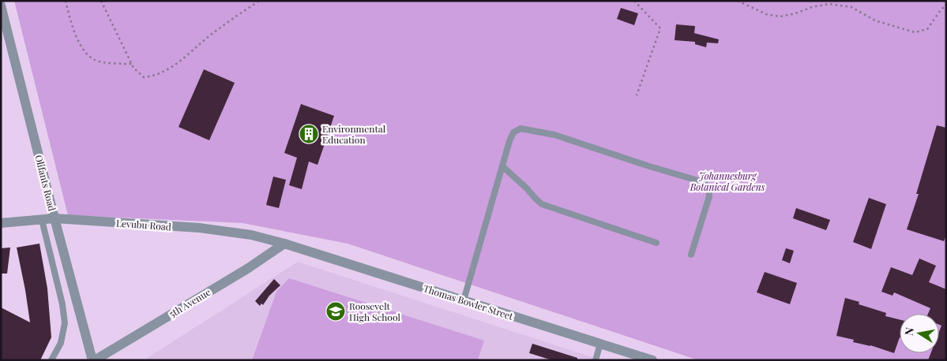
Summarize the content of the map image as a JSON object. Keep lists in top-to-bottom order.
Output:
{
  "streets": {
    "street": [
      "Olifants Road",
      "Levubu Road",
      "Thomas Bowler Street",
      "5th Avenue"
    ]
  },
  "crossings": [
    ["Olifants Road", "Levubu Road"],
    ["Olifants Road", "5th Avenue"],
    ["Levubu Road", "Thomas Bowler Street"],
    ["Levubu Road", "5th Avenue"],
    ["Thomas Bowler Street", "5th Avenue"]
  ],
  "parks": ["Johannesburg Botanical Gardens"],
  "places": {
    "building": ["Environmental Education"],
    "school or university": ["Roosevelt High School"]
  },
  "north": "left"
}
